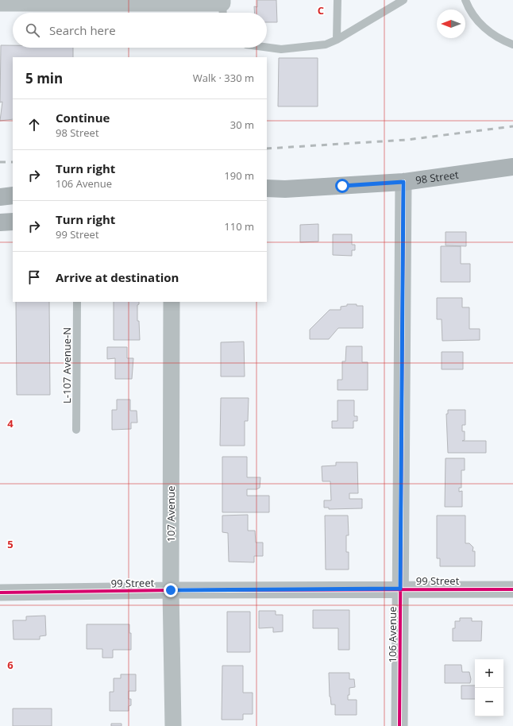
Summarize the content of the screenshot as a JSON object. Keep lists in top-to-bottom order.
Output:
{
  "streets": {
    "main road": ["98 Street"],
    "street": ["107 Avenue", "99 Street", "106 Avenue"],
    "lane": ["L-107 Avenue-N"]
  },
  "crossings": [
    ["98 Street", "106 Avenue"],
    ["107 Avenue", "99 Street"],
    ["99 Street", "106 Avenue"]
  ],
  "north": "left",
  "page": {
    "search": "Search here",
    "heading": ["5 min", "Walk · 330 m"],
    "list": [
      ["Continue", "98 Street", "30 m"],
      ["Turn right", "106 Avenue", "190 m"],
      ["Turn right", "99 Street", "110 m"],
      "Arrive at destination"
    ],
    "map_buttons": ["+", "−"]
  },
  "grid": {
    "columns": ["C"],
    "rows": ["4", "5", "6"]
  }
}
